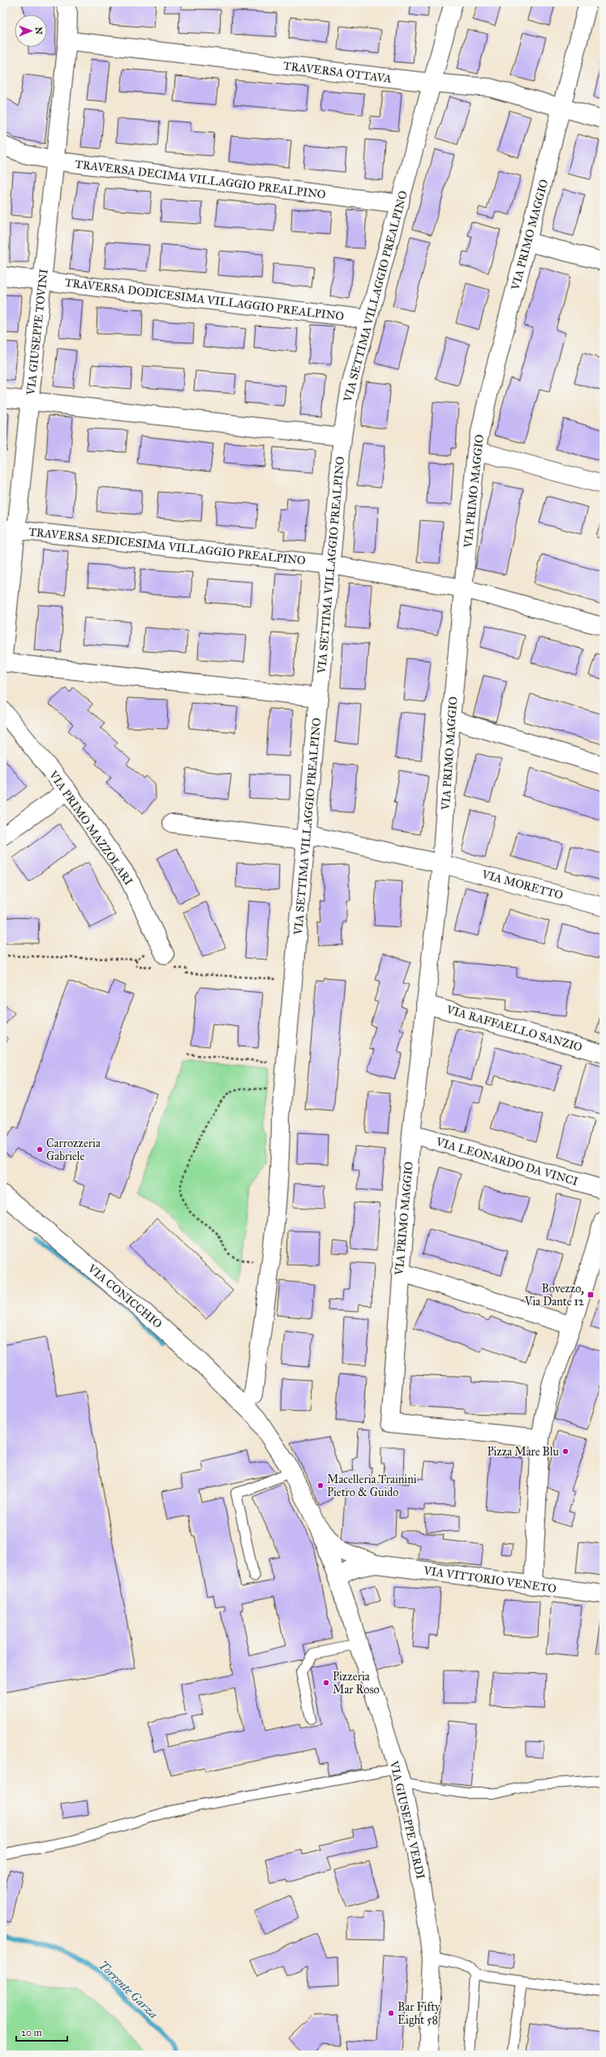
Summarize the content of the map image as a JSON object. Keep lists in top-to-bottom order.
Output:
{
  "streets": {
    "street": [
      "TRAVERSA OTTAVA",
      "TRAVERSA DECIMA VILLAGGIO PREALPINO",
      "VIA PRIMO MAGGIO",
      "VIA SETTIMA VILLAGGIO PREALPINO",
      "TRAVERSA DODICESIMA VILLAGGIO PREALPINO",
      "VIA GIUSEPPE TOVINI",
      "TRAVERSA SEDICESIMA VILLAGGIO PREALPINO",
      "VIA PRIMO MAZZOLARI",
      "VIA MORETTO",
      "VIA RAFFAELLO SANZIO",
      "VIA LEONARDO DA VINCI",
      "VIA CONICCHIO",
      "VIA VITTORIO VENETO",
      "VIA GIUSEPPE VERDI"
    ]
  },
  "crossings": [
    ["TRAVERSA OTTAVA", "VIA PRIMO MAGGIO"],
    ["TRAVERSA OTTAVA", "VIA SETTIMA VILLAGGIO PREALPINO"],
    ["TRAVERSA OTTAVA", "VIA GIUSEPPE TOVINI"],
    ["TRAVERSA DECIMA VILLAGGIO PREALPINO", "VIA SETTIMA VILLAGGIO PREALPINO"],
    ["TRAVERSA DECIMA VILLAGGIO PREALPINO", "VIA GIUSEPPE TOVINI"],
    ["VIA PRIMO MAGGIO", "TRAVERSA SEDICESIMA VILLAGGIO PREALPINO"],
    ["VIA PRIMO MAGGIO", "VIA MORETTO"],
    ["VIA PRIMO MAGGIO", "VIA RAFFAELLO SANZIO"],
    ["VIA PRIMO MAGGIO", "VIA LEONARDO DA VINCI"],
    ["VIA SETTIMA VILLAGGIO PREALPINO", "TRAVERSA DODICESIMA VILLAGGIO PREALPINO"],
    ["VIA SETTIMA VILLAGGIO PREALPINO", "TRAVERSA SEDICESIMA VILLAGGIO PREALPINO"],
    ["TRAVERSA DODICESIMA VILLAGGIO PREALPINO", "VIA GIUSEPPE TOVINI"],
    ["VIA GIUSEPPE TOVINI", "TRAVERSA SEDICESIMA VILLAGGIO PREALPINO"],
    ["VIA CONICCHIO", "VIA GIUSEPPE VERDI"],
    ["VIA VITTORIO VENETO", "VIA GIUSEPPE VERDI"]
  ],
  "water": ["Torrente Garza"],
  "places": {
    "other": [
      "Carrozzeria Gabriele",
      "Pizza Mare Blu",
      "Macelleria Trainini Pietro & Guido",
      "Pizzeria Mar Roso",
      "Bar Fifty Eight 58"
    ],
    "transit": ["Bovezzo, Via Dante 12"]
  },
  "scale_bar": "20 m",
  "north": "right"
}
